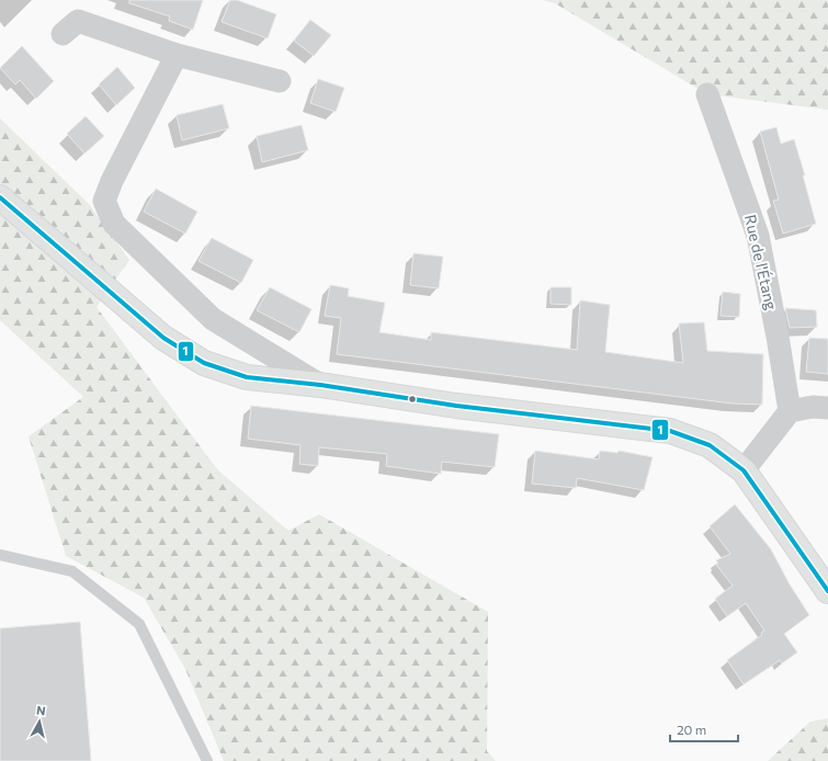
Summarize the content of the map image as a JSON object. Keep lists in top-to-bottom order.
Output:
{
  "streets": {
    "street": ["Rue de l'Étang"]
  },
  "lines": ["transit line 1"],
  "scale_bar": "20 m",
  "north": "top"
}
